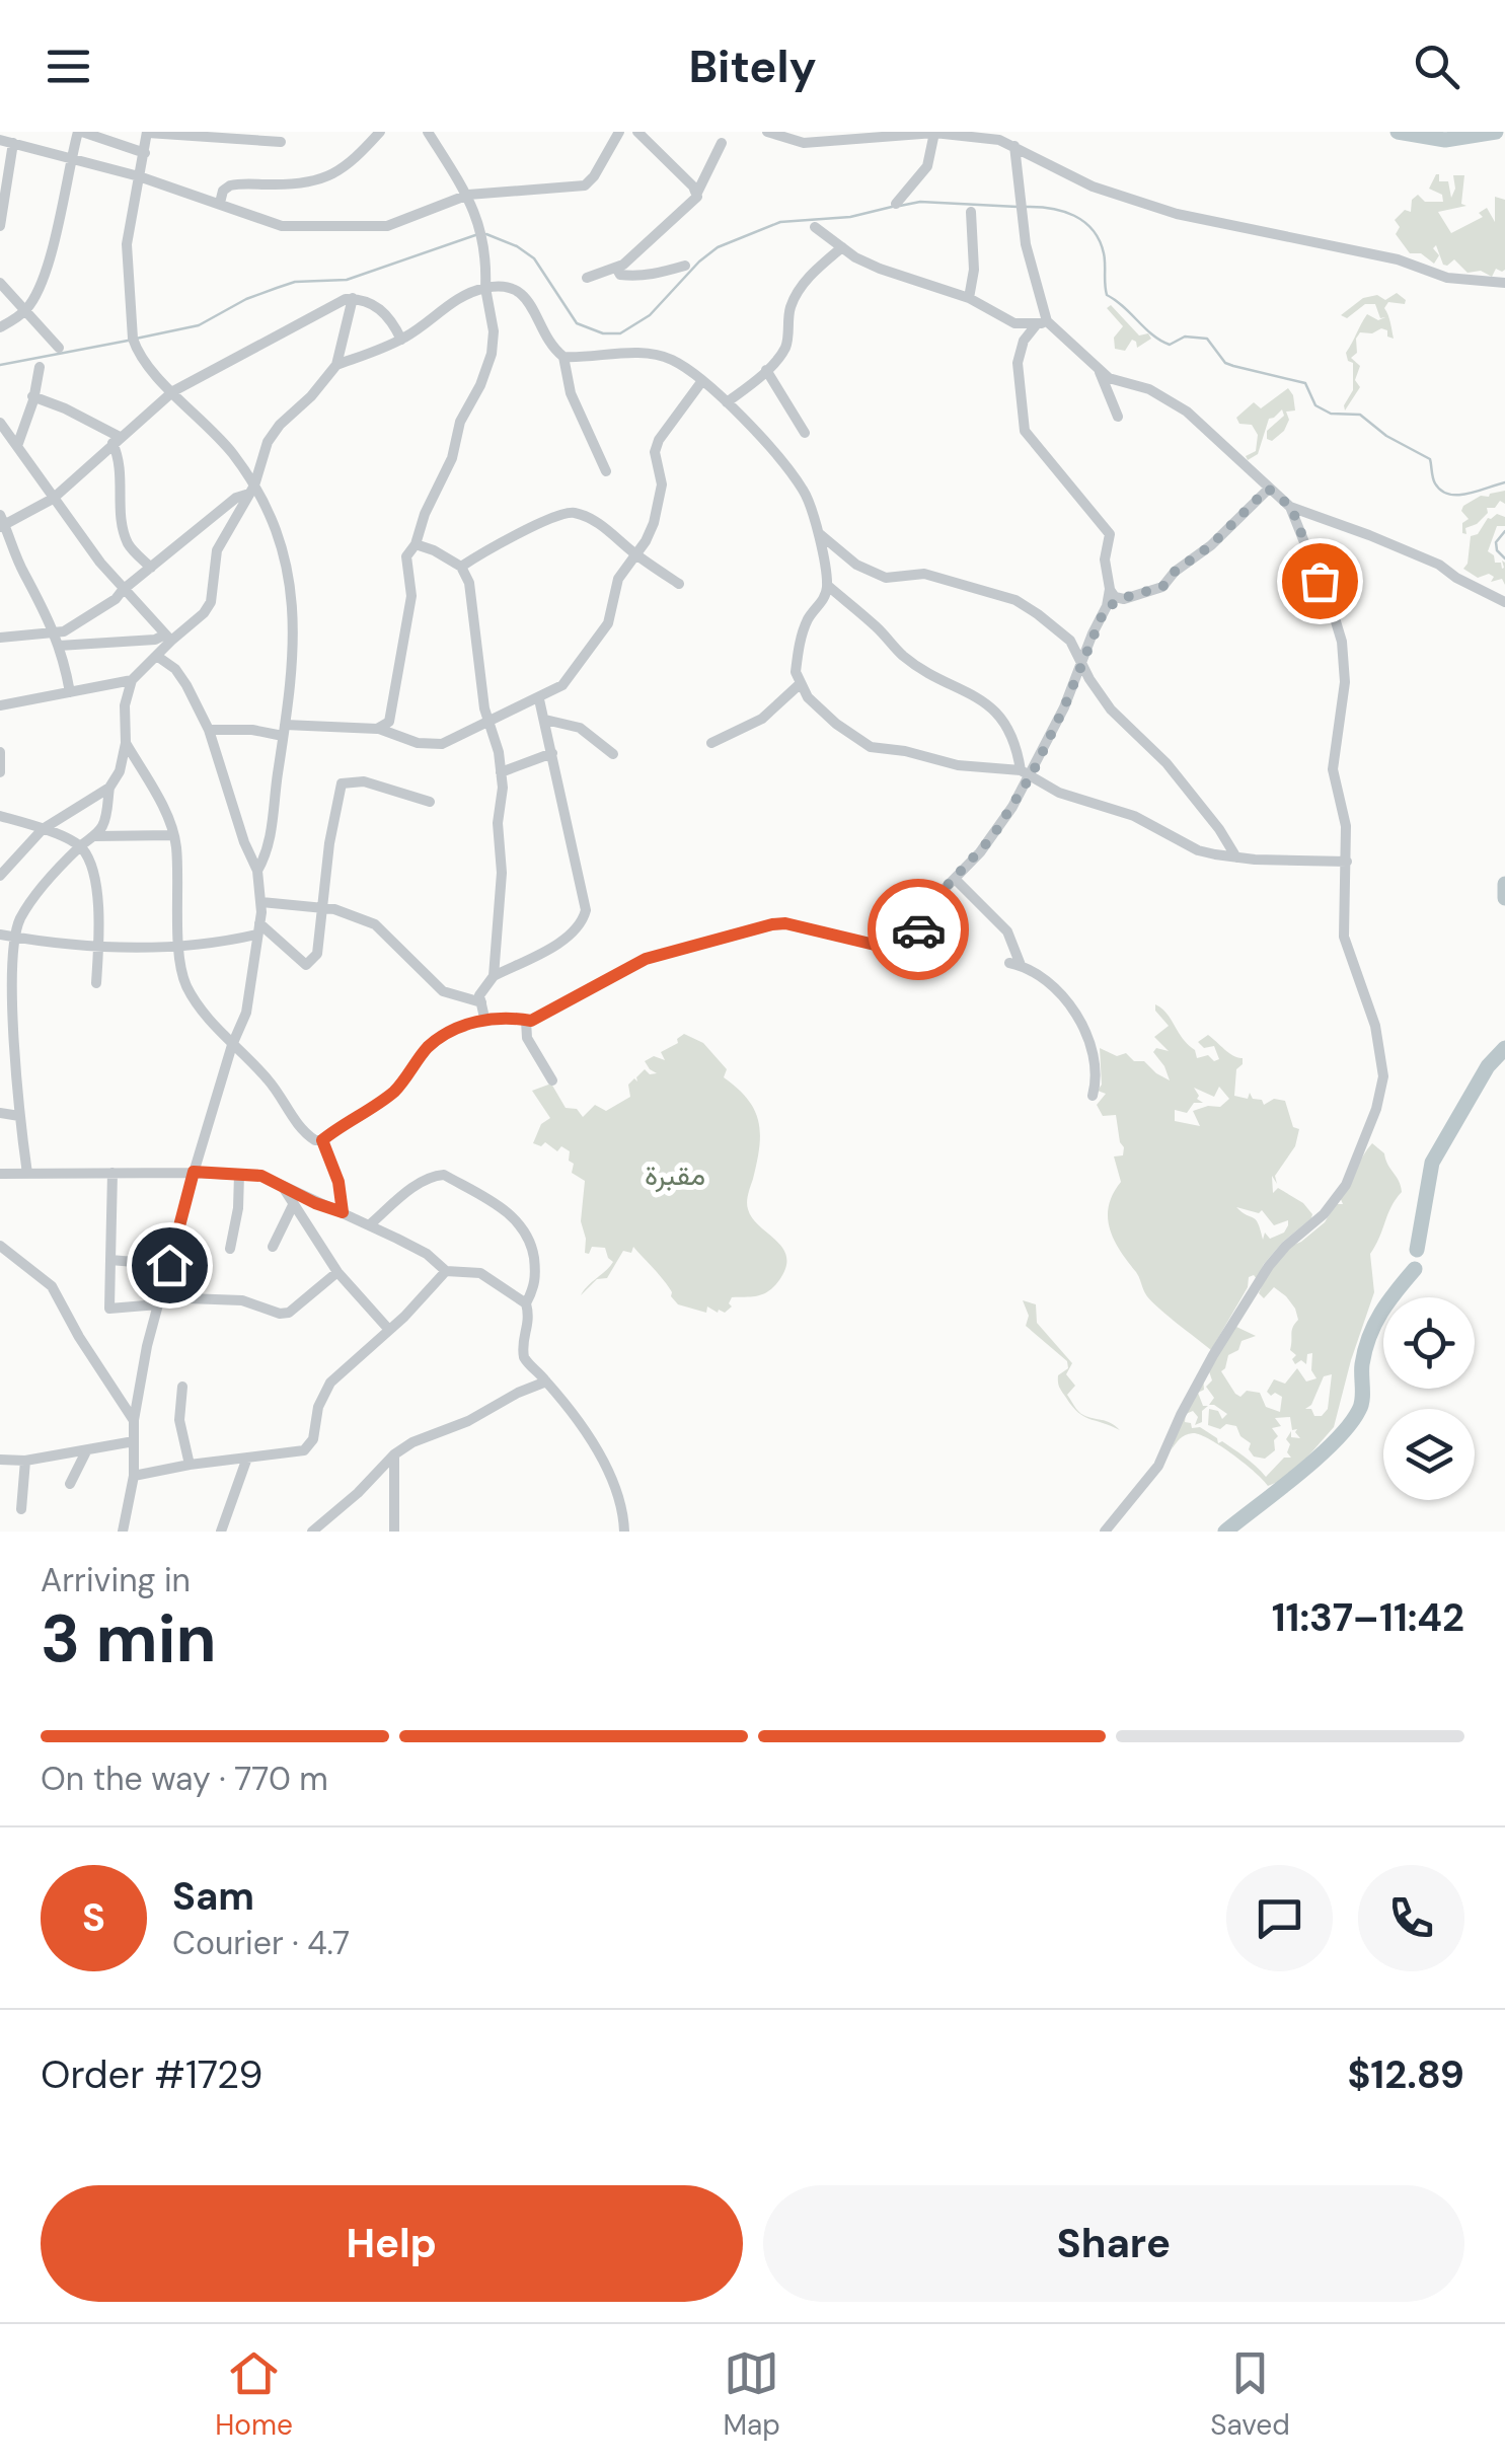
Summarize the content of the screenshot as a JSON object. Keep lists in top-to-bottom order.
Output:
{
  "parks": ["مقبرة"],
  "page": {
    "header": "Bitely",
    "heading": ["3 min", "Arriving in", "11:37–11:42"],
    "panel": [
      "Sam",
      "Courier · 4.7",
      "Order #1729",
      "$12.89"
    ],
    "bar": "On the way · 770 m",
    "round": "S",
    "buttons": ["Help", "Share"],
    "tabs": ["Home", "Map", "Saved"]
  }
}
